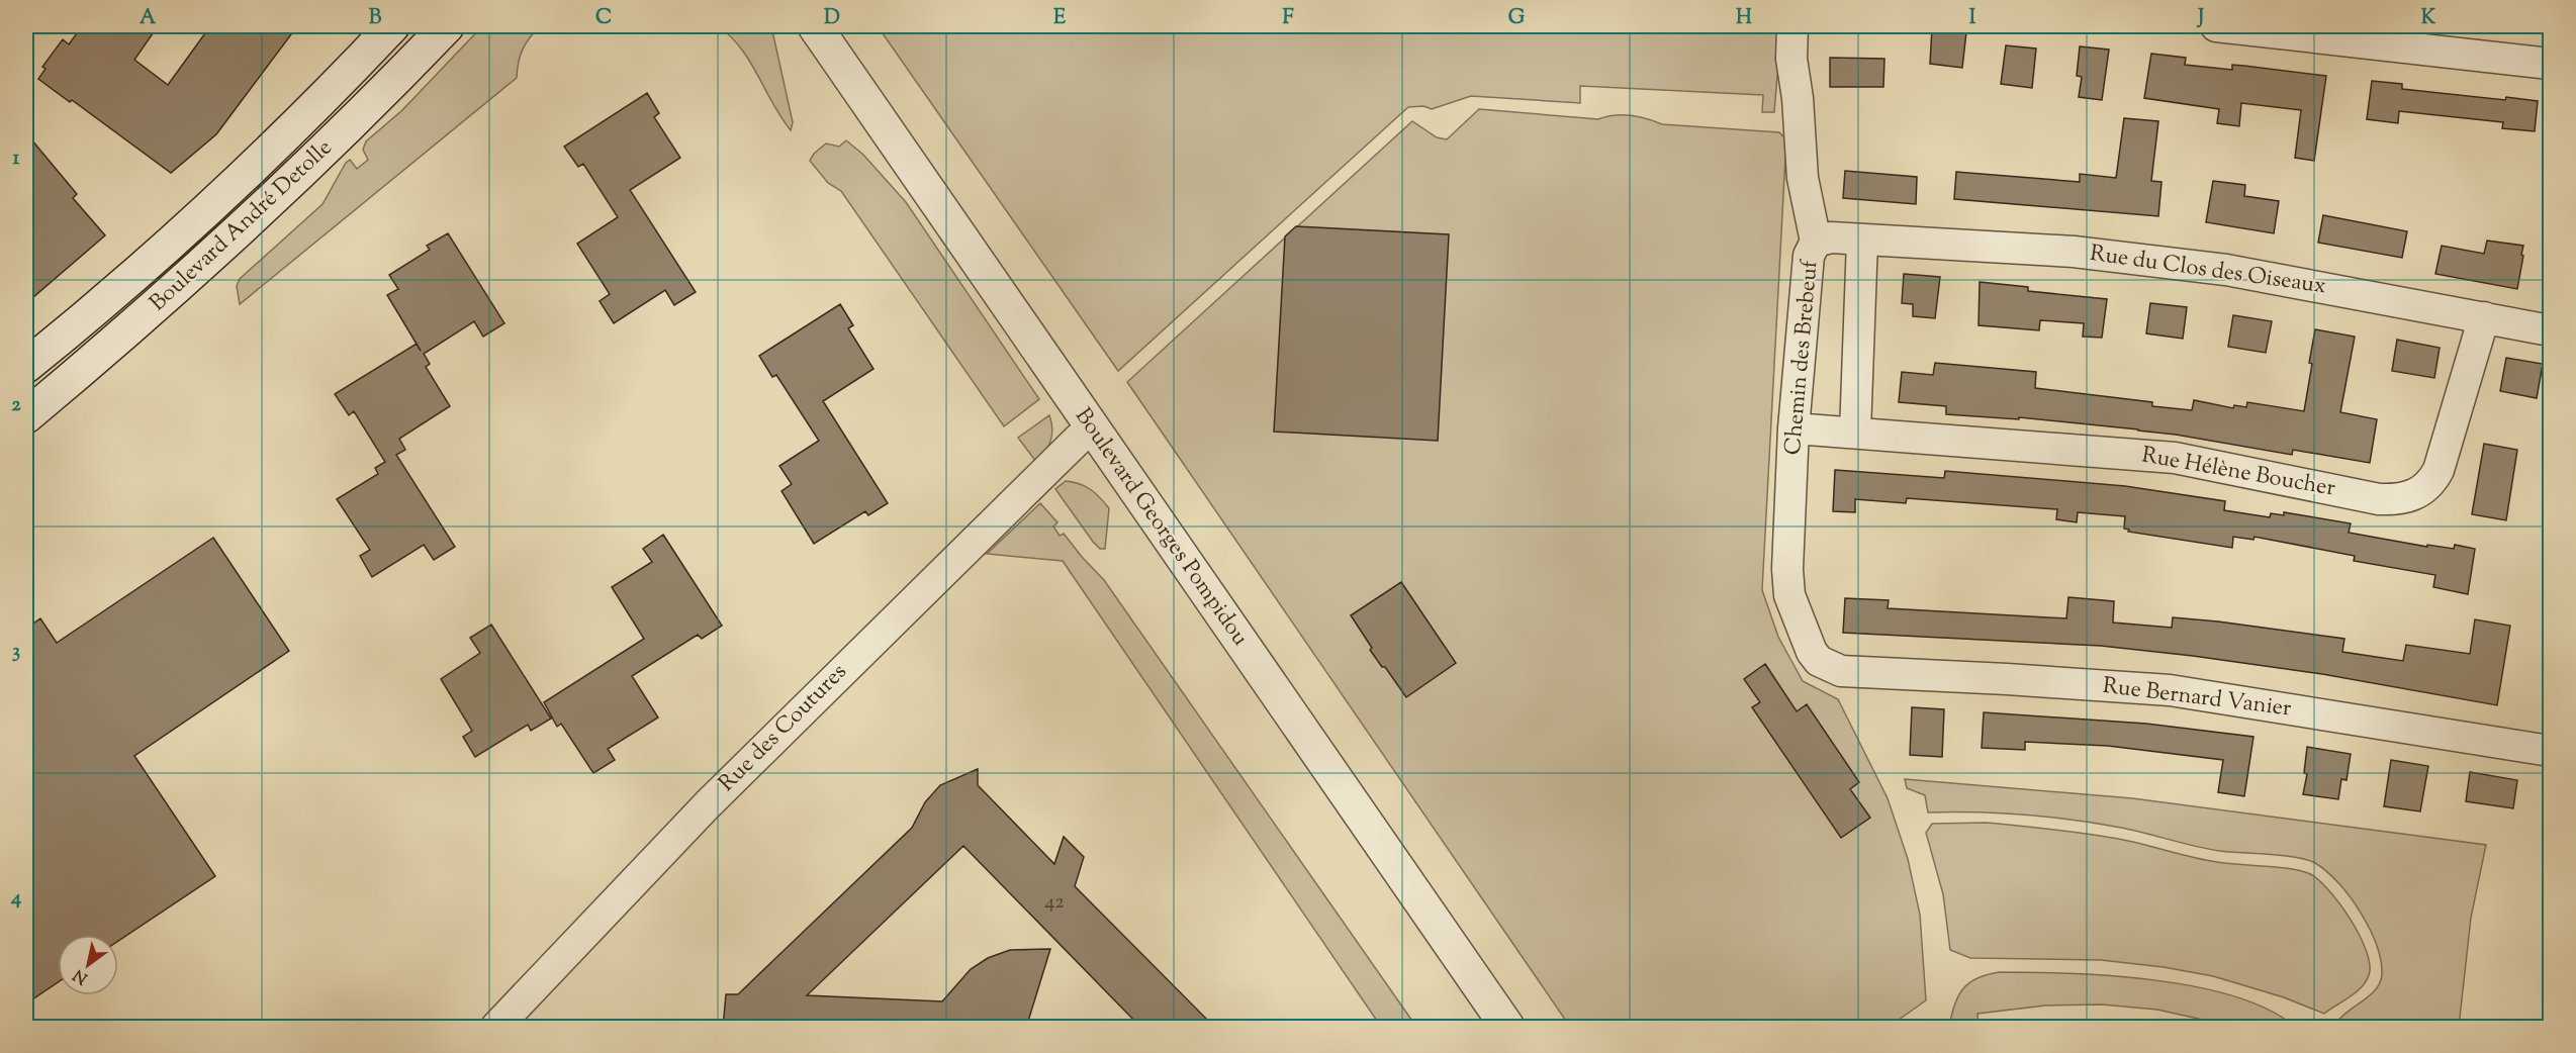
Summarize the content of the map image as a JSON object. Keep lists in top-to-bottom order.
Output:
{
  "streets": {
    "street": [
      "Boulevard André Detolle",
      "Rue du Clos des Oiseaux",
      "Chemin des Brebeuf",
      "Rue Hélène Boucher",
      "Boulevard Georges Pompidou",
      "Rue Bernard Vanier",
      "Rue des Coutures"
    ]
  },
  "crossings": [
    ["Rue du Clos des Oiseaux", "Chemin des Brebeuf"],
    ["Rue du Clos des Oiseaux", "Rue Hélène Boucher"],
    ["Chemin des Brebeuf", "Rue Hélène Boucher"],
    ["Chemin des Brebeuf", "Rue Bernard Vanier"],
    ["Boulevard Georges Pompidou", "Rue des Coutures"]
  ],
  "house_numbers": ["42"],
  "north": "bottom left",
  "grid": {
    "columns": [
      "A",
      "B",
      "C",
      "D",
      "E",
      "F",
      "G",
      "H",
      "I",
      "J",
      "K"
    ],
    "rows": [
      "1",
      "2",
      "3",
      "4"
    ]
  }
}
